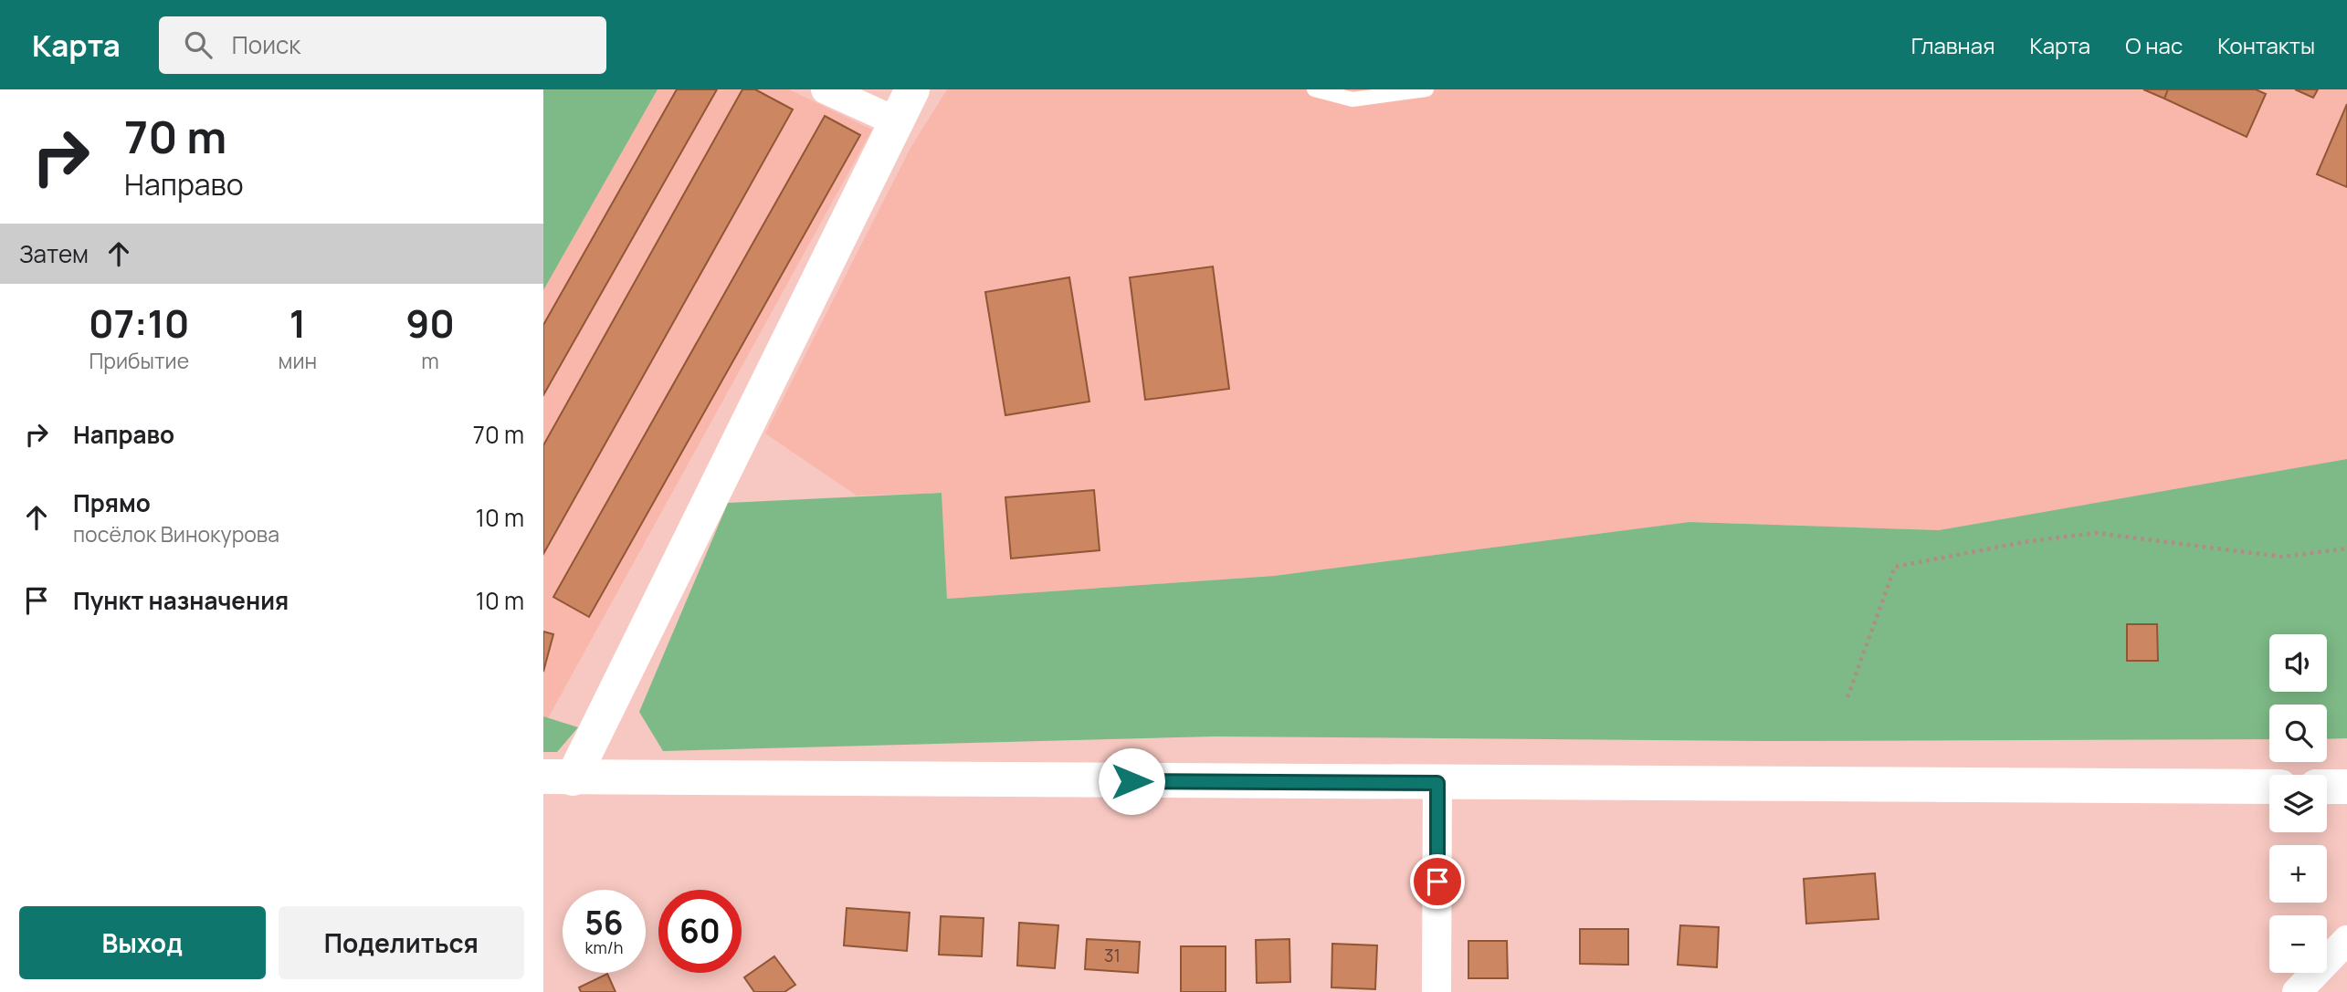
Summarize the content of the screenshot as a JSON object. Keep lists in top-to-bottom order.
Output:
{
  "house_numbers": ["31"],
  "page": {
    "header": "Карта",
    "search": "Поиск",
    "nav": [
      "Главная",
      "Карта",
      "О нас",
      "Контакты"
    ],
    "turn": ["70 m", "Направо"],
    "then": "Затем",
    "eta": [
      "07:10",
      "Прибытие",
      "1",
      "мин",
      "90",
      "m"
    ],
    "list": [
      {
        "name": "Направо",
        "value": "70 m"
      },
      {
        "name": "Прямо",
        "note": "посёлок Винокурова",
        "value": "10 m"
      },
      {
        "name": "Пункт назначения",
        "value": "10 m"
      }
    ],
    "map_buttons": ["+", "−"],
    "speed": "56 km/h",
    "limit": "60",
    "buttons": ["Выход", "Поделиться"]
  }
}
